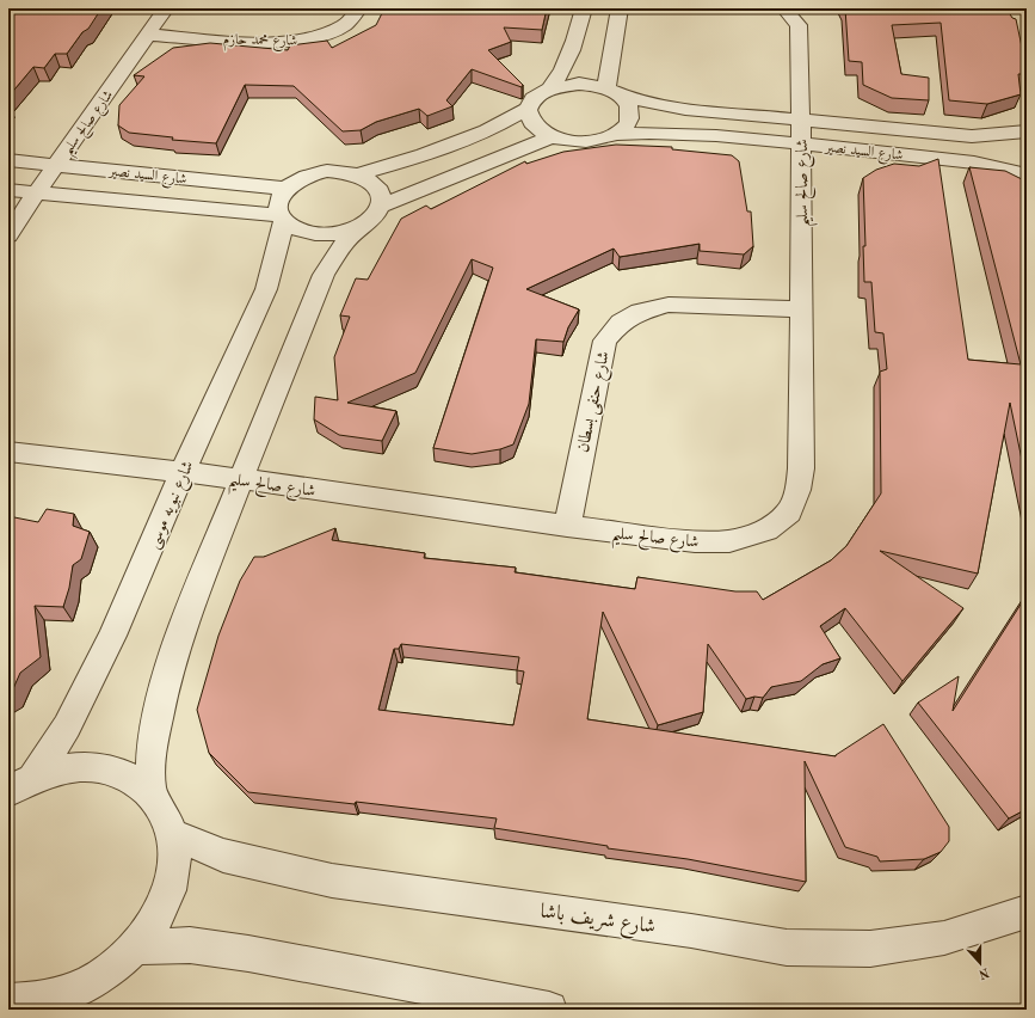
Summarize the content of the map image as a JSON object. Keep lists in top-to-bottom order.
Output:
{
  "streets": {
    "street": [
      "شارع محمد حازم",
      "شارع صالح سليم",
      "شارع السيد نصير",
      "شارع حنفى بسطان",
      "شارع نبويه موسى",
      "شارع شريف باشا"
    ]
  },
  "crossings": [
    ["شارع محمد حازم", "شارع صالح سليم"],
    ["شارع صالح سليم", "شارع السيد نصير"],
    ["شارع صالح سليم", "شارع حنفى بسطان"],
    ["شارع صالح سليم", "شارع نبويه موسى"],
    ["شارع السيد نصير", "شارع نبويه موسى"]
  ],
  "north": "bottom"
}
